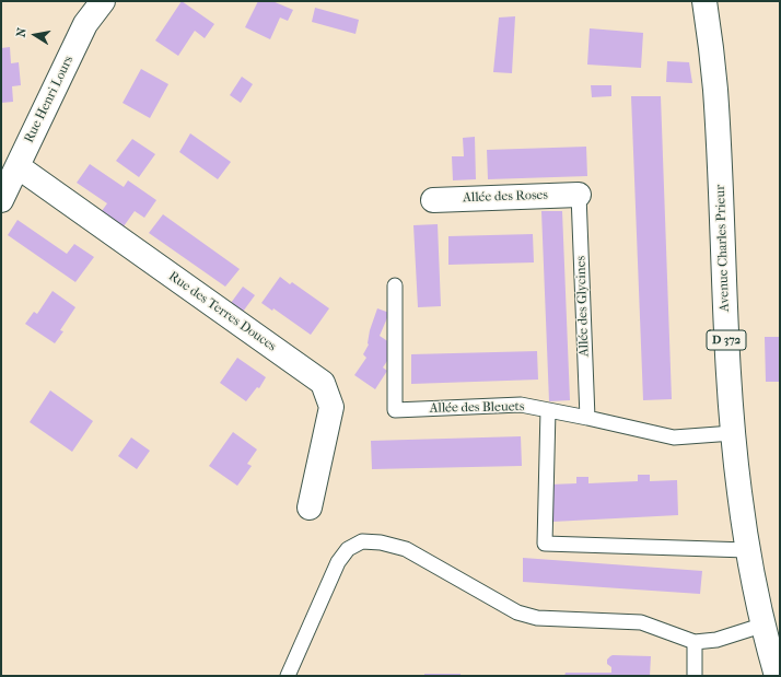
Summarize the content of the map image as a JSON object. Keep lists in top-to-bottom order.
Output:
{
  "streets": {
    "street": [
      "Rue Henri Lours",
      "Allée des Roses",
      "Avenue Charles Prieur",
      "Rue des Terres Douces",
      "D 372"
    ],
    "lane": ["Allée des Glycines", "Allée des Bleuets"]
  },
  "crossings": [
    ["Rue Henri Lours", "Rue des Terres Douces"],
    ["Allée des Roses", "Allée des Glycines"],
    ["Avenue Charles Prieur", "Allée des Bleuets"],
    ["Allée des Glycines", "Allée des Bleuets"]
  ],
  "north": "left"
}
